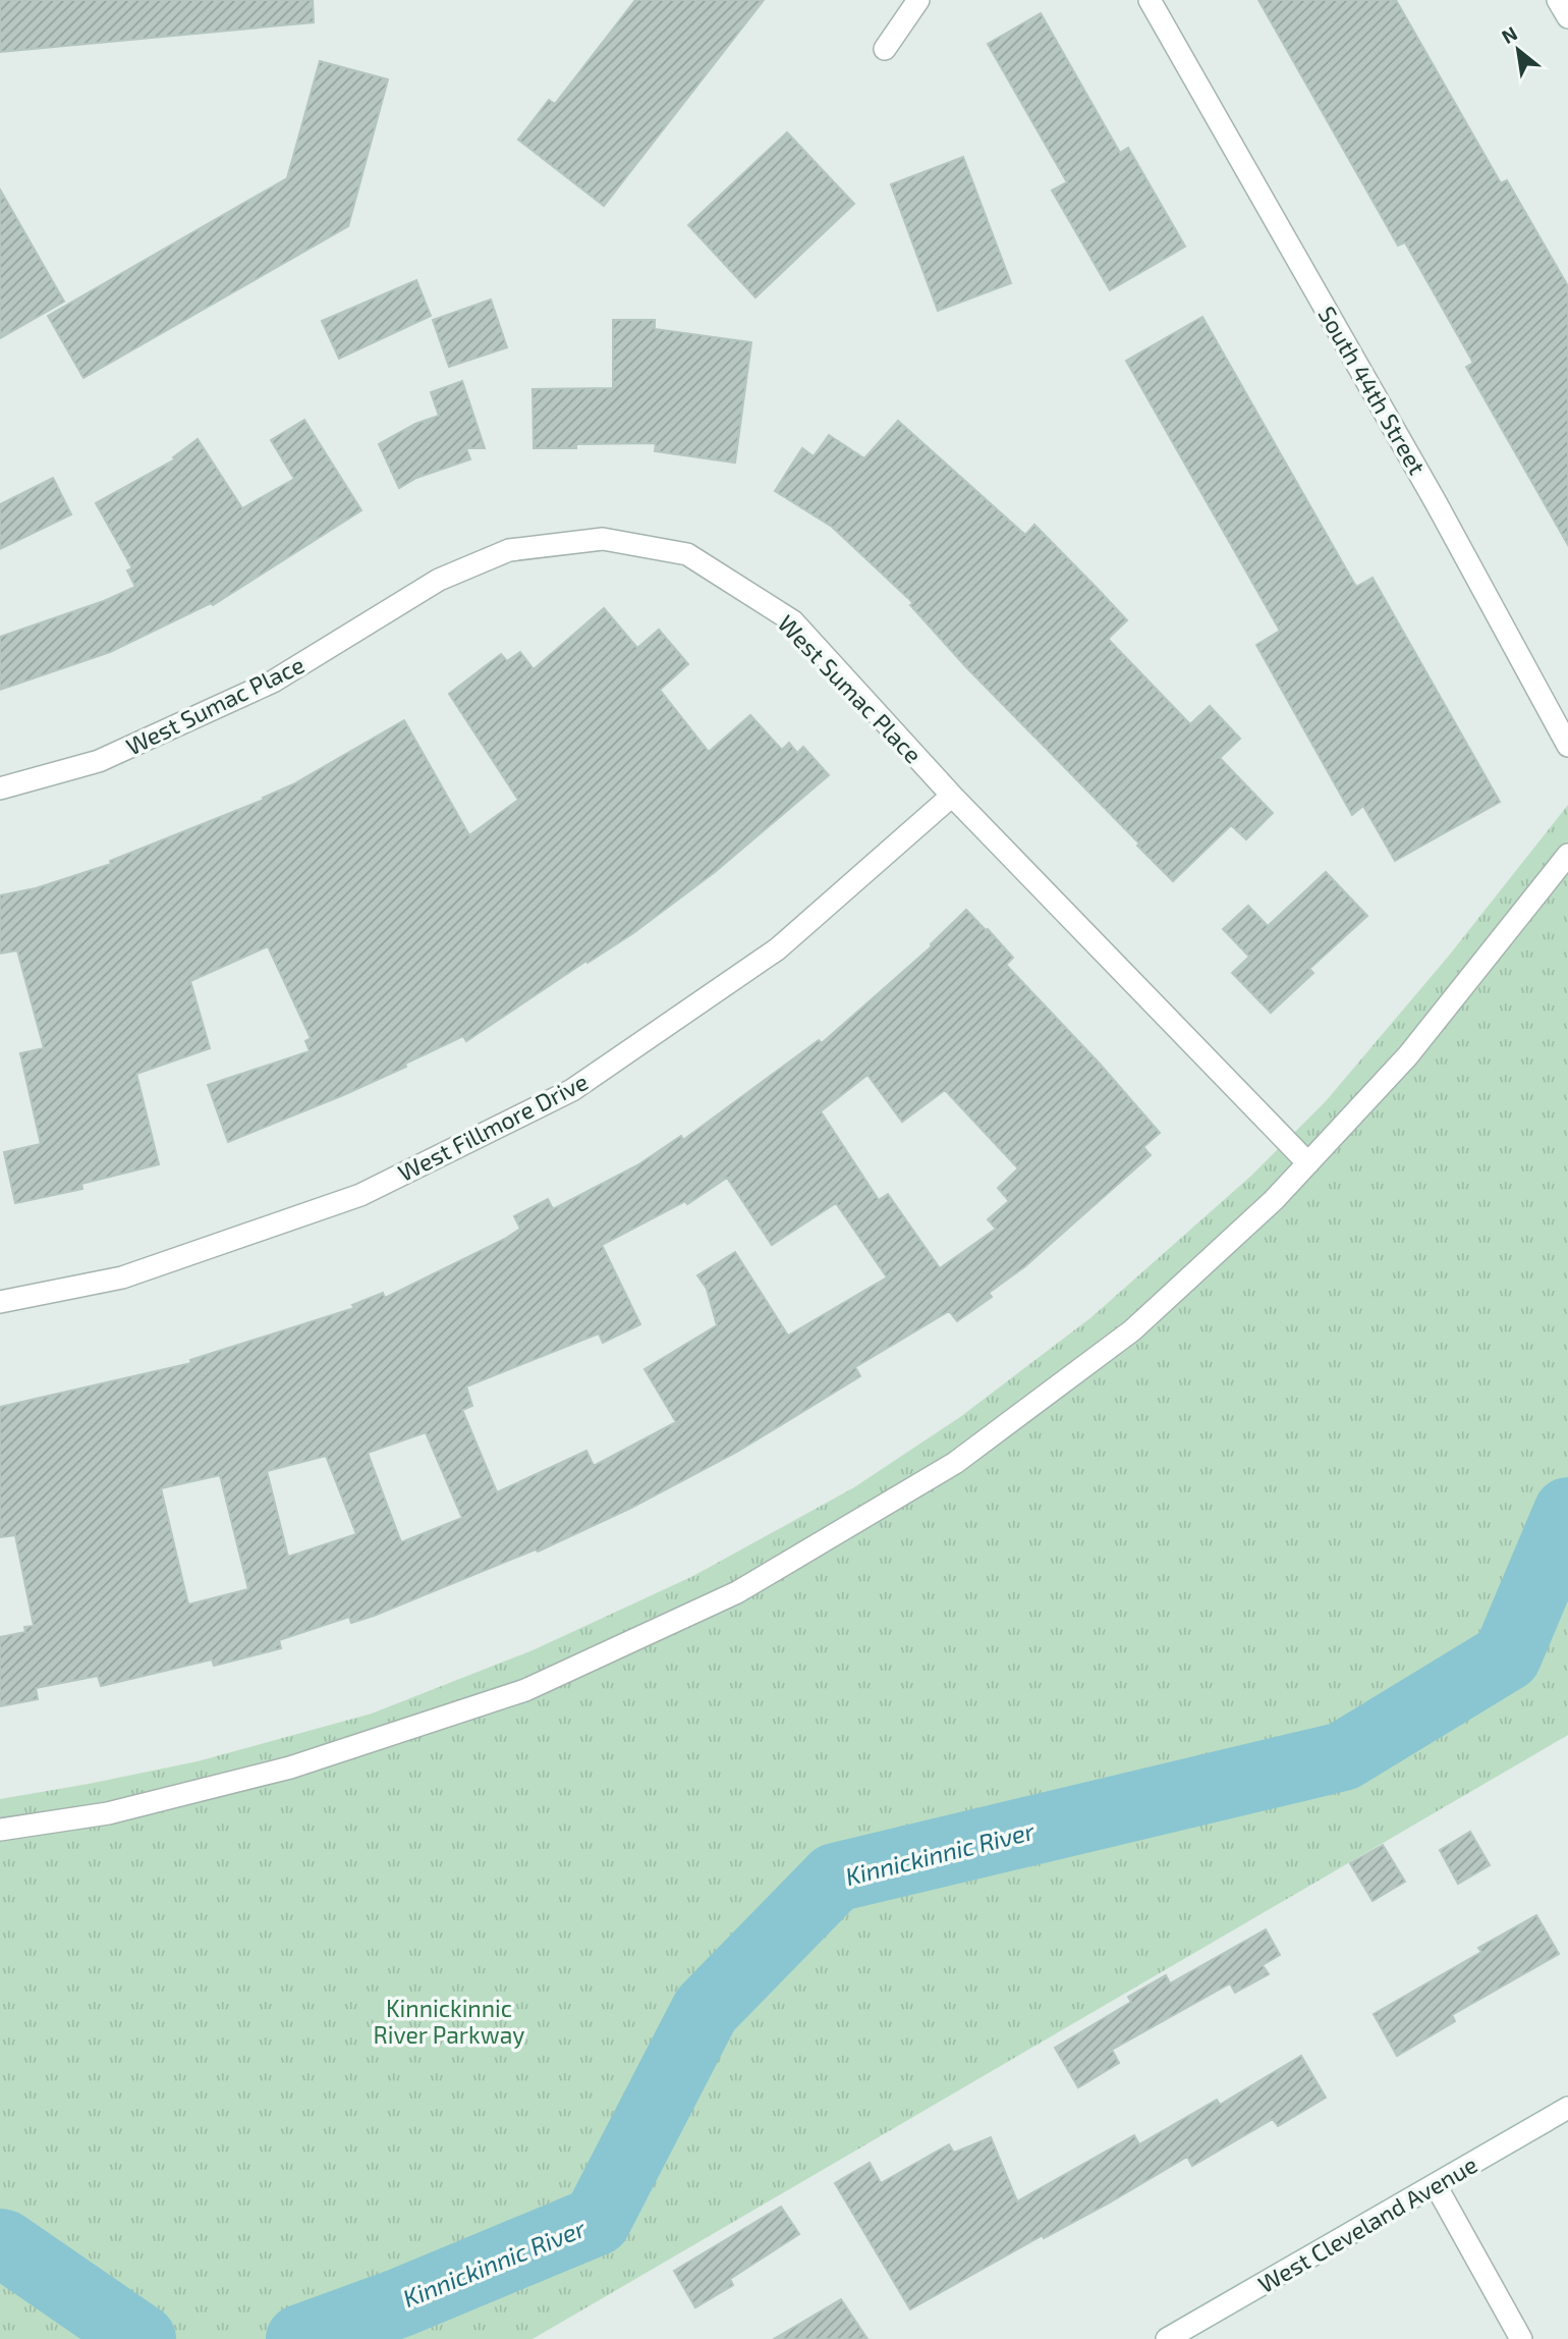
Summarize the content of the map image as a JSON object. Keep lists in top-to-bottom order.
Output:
{
  "streets": {
    "street": [
      "South 44th Street",
      "West Sumac Place",
      "West Fillmore Drive",
      "West Cleveland Avenue"
    ]
  },
  "crossings": [
    ["West Sumac Place", "West Fillmore Drive"]
  ],
  "water": ["Kinnickinnic River"],
  "parks": ["Kinnickinnic River Parkway"],
  "north": "top left"
}
